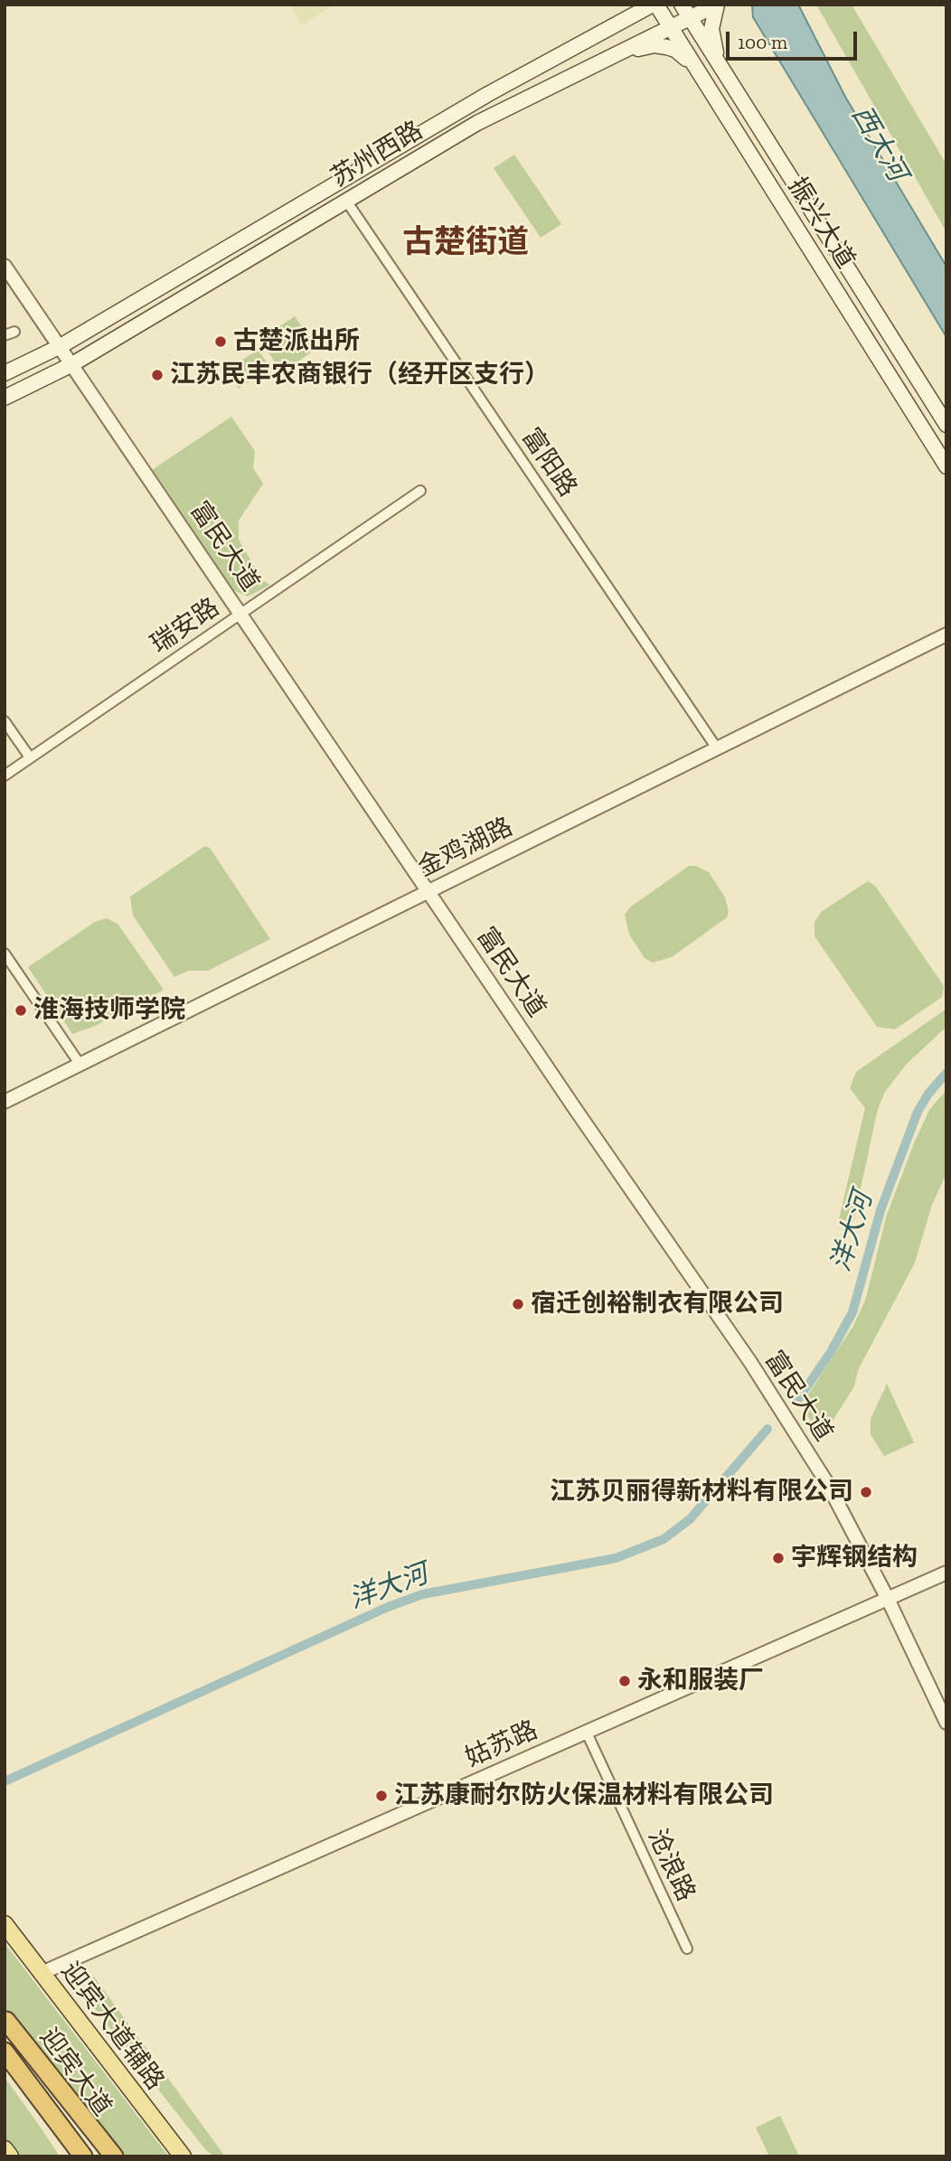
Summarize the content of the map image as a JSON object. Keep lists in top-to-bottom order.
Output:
{
  "streets": {
    "highway": ["迎宾大道"],
    "main road": ["苏州西路", "振兴大道", "迎宾大道辅路"],
    "street": [
      "富阳路",
      "富民大道",
      "瑞安路",
      "金鸡湖路",
      "姑苏路",
      "沧浪路"
    ]
  },
  "crossings": [
    ["苏州西路", "振兴大道"],
    ["苏州西路", "富阳路"],
    ["苏州西路", "富民大道"],
    ["富阳路", "金鸡湖路"],
    ["富民大道", "瑞安路"],
    ["富民大道", "金鸡湖路"],
    ["富民大道", "姑苏路"],
    ["姑苏路", "沧浪路"],
    ["姑苏路", "迎宾大道辅路"]
  ],
  "districts": ["古楚街道"],
  "water": ["西大河", "洋大河"],
  "places": [
    "古楚派出所",
    "江苏民丰农商银行（经开区支行）",
    "淮海技师学院",
    "宿迁创裕制衣有限公司",
    "江苏贝丽得新材料有限公司",
    "宇辉钢结构",
    "永和服装厂",
    "江苏康耐尔防火保温材料有限公司"
  ],
  "scale_bar": "100 m"
}
